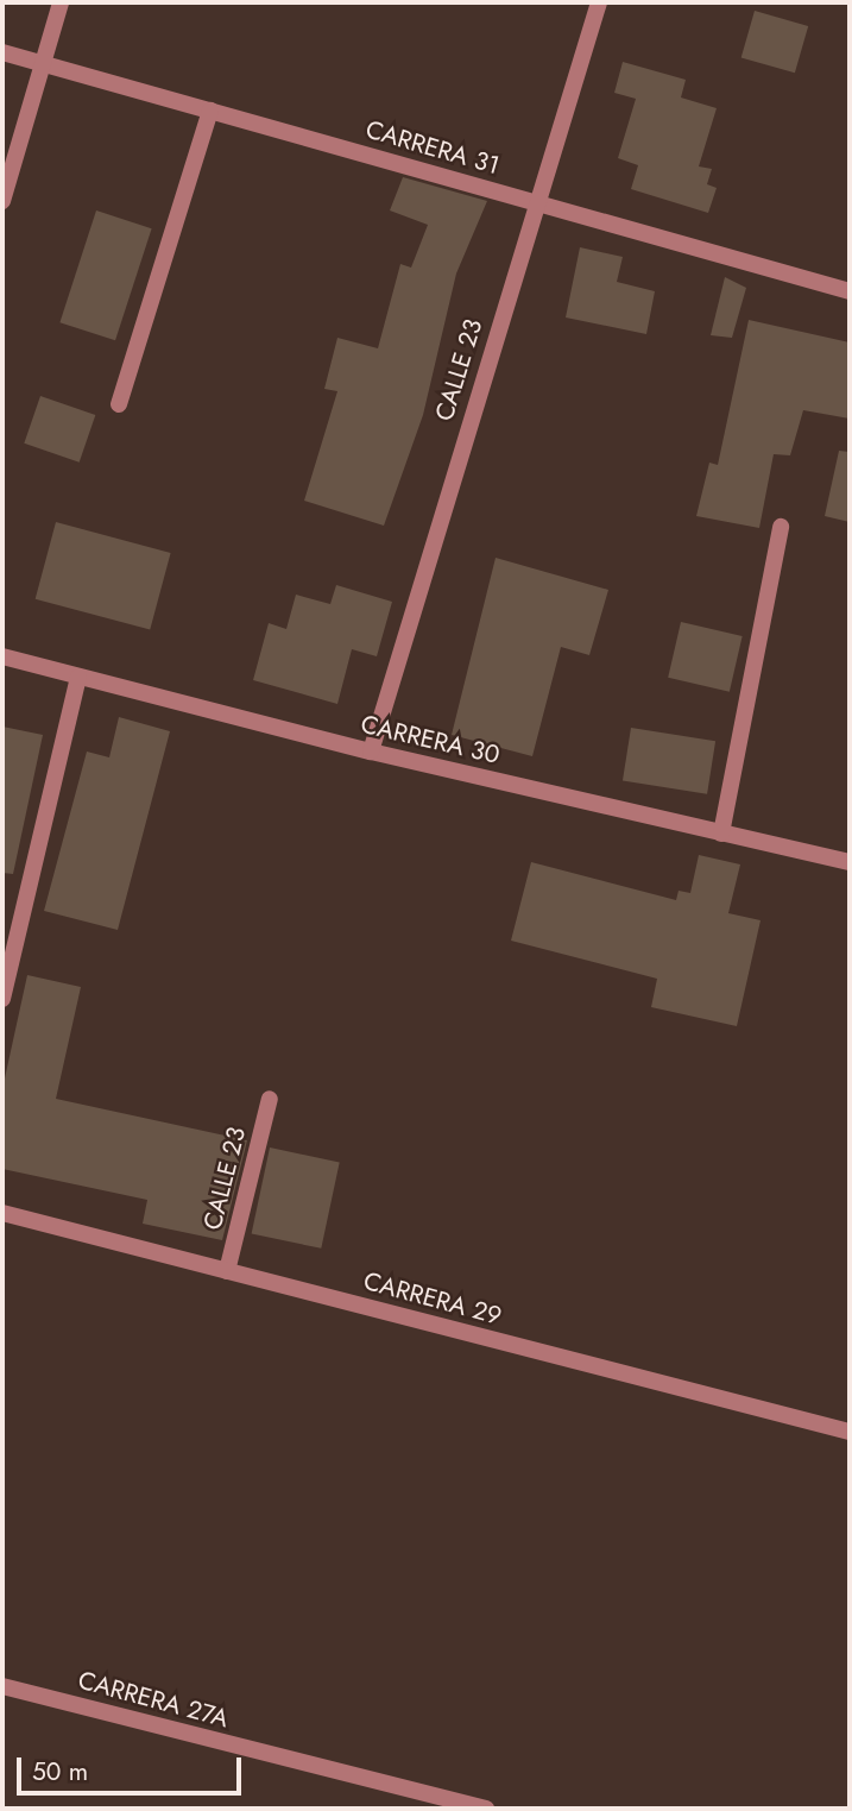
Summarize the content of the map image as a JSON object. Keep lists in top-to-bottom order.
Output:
{
  "streets": {
    "street": [
      "CARRERA 31",
      "CALLE 23",
      "CARRERA 30",
      "CARRERA 29",
      "CARRERA 27A"
    ]
  },
  "crossings": [
    ["CARRERA 31", "CALLE 23"],
    ["CALLE 23", "CARRERA 30"],
    ["CALLE 23", "CARRERA 29"]
  ],
  "scale_bar": "50 m"
}
